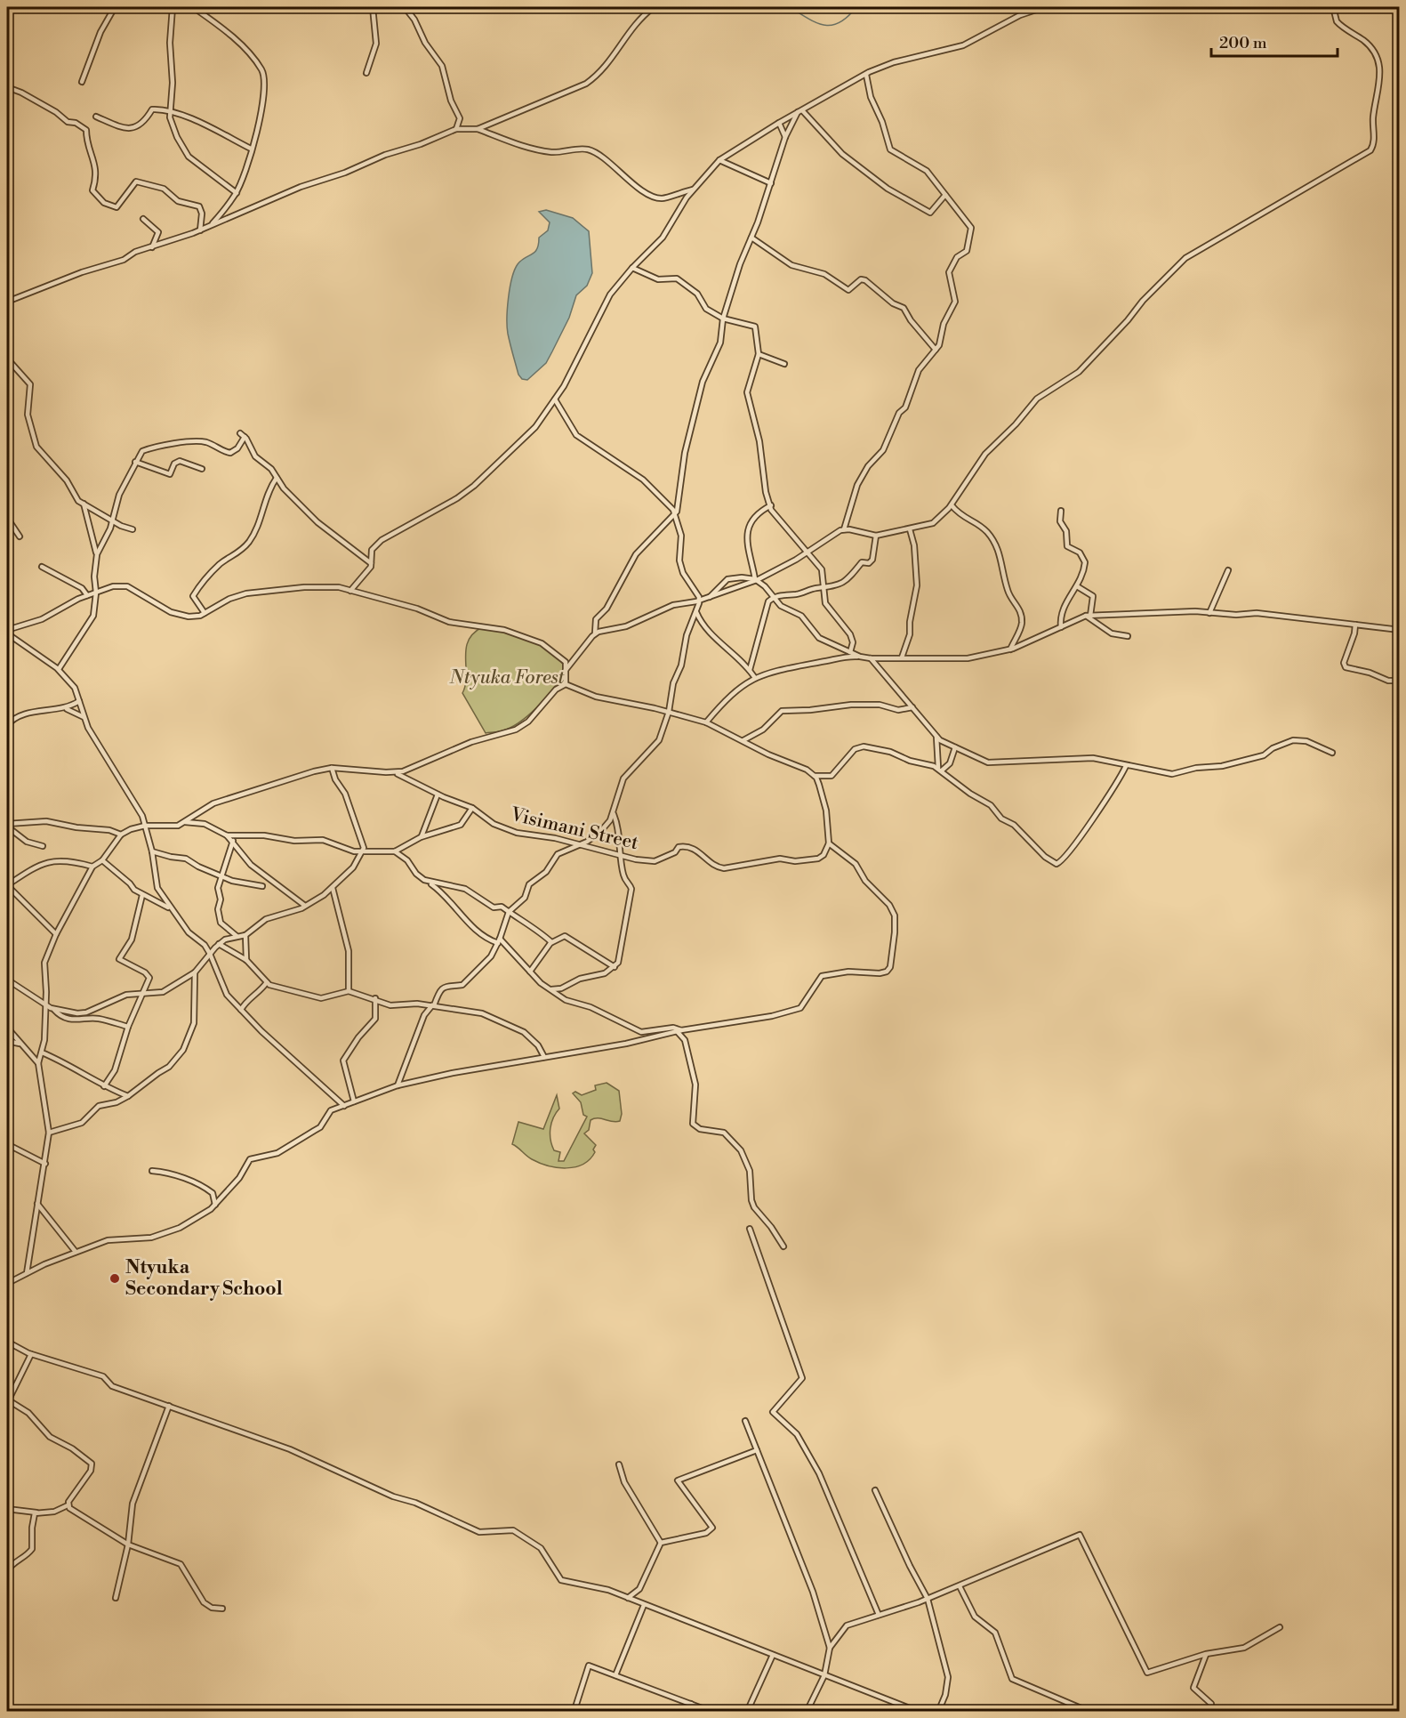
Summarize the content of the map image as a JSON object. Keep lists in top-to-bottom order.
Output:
{
  "streets": {
    "street": ["Visimani Street"]
  },
  "parks": ["Ntyuka Forest"],
  "places": ["Ntyuka Secondary School"],
  "scale_bar": "200 m"
}
